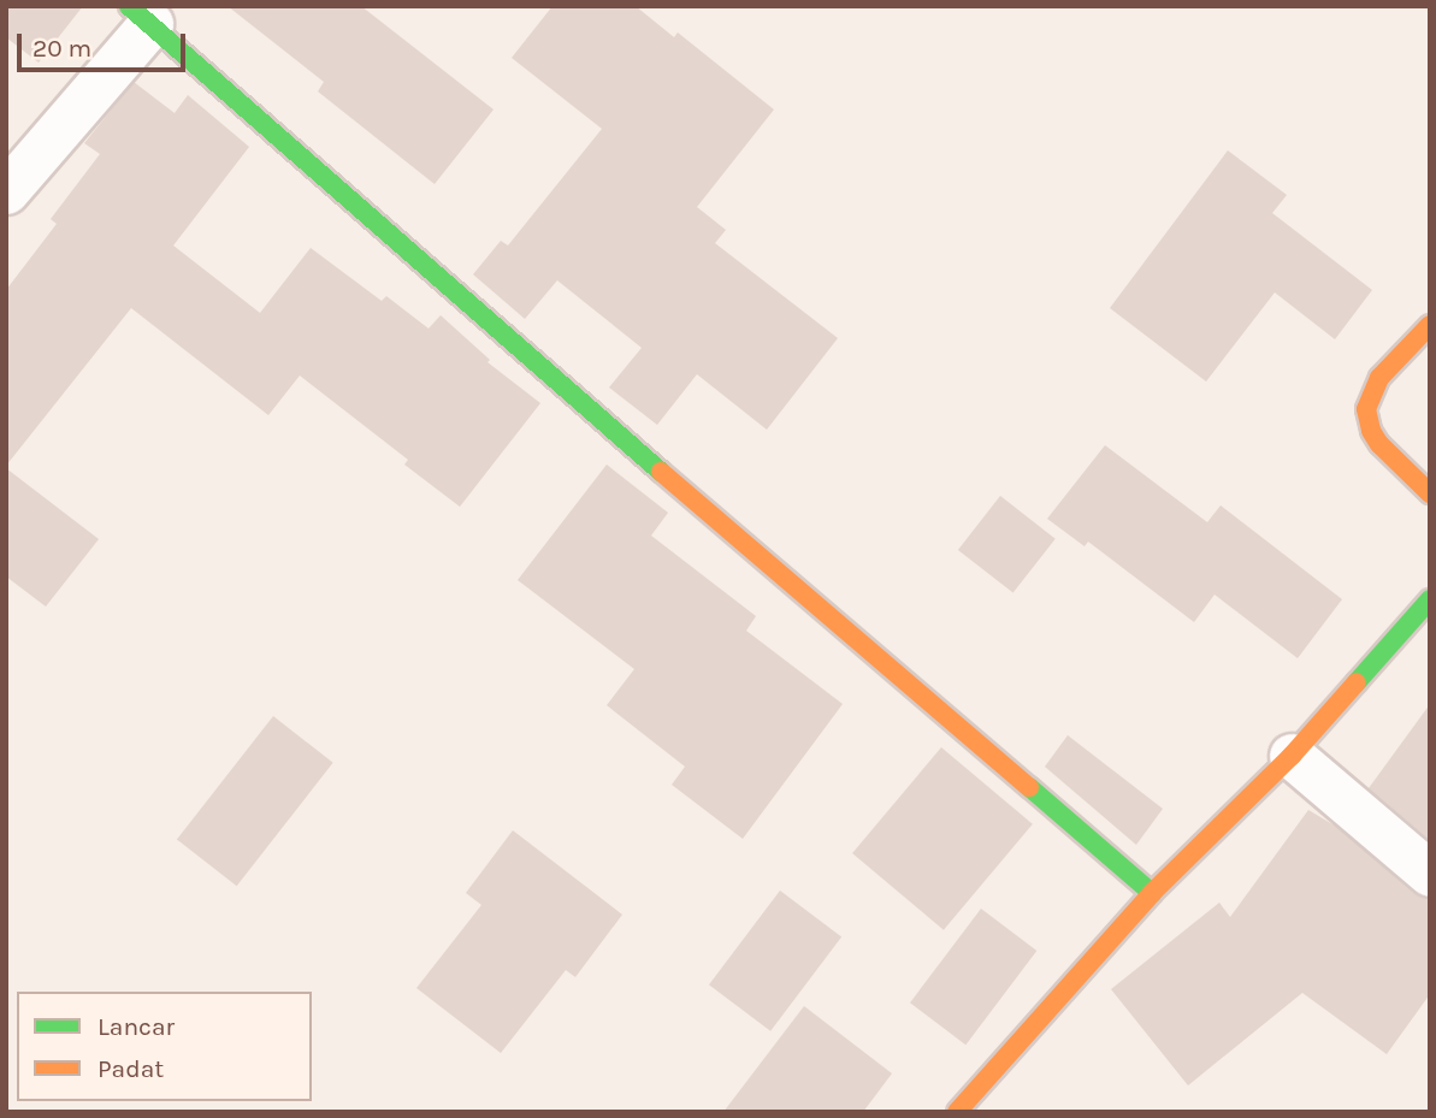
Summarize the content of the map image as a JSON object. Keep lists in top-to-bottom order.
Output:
{
  "legend": ["Lancar", "Padat"],
  "scale_bar": "20 m"
}
